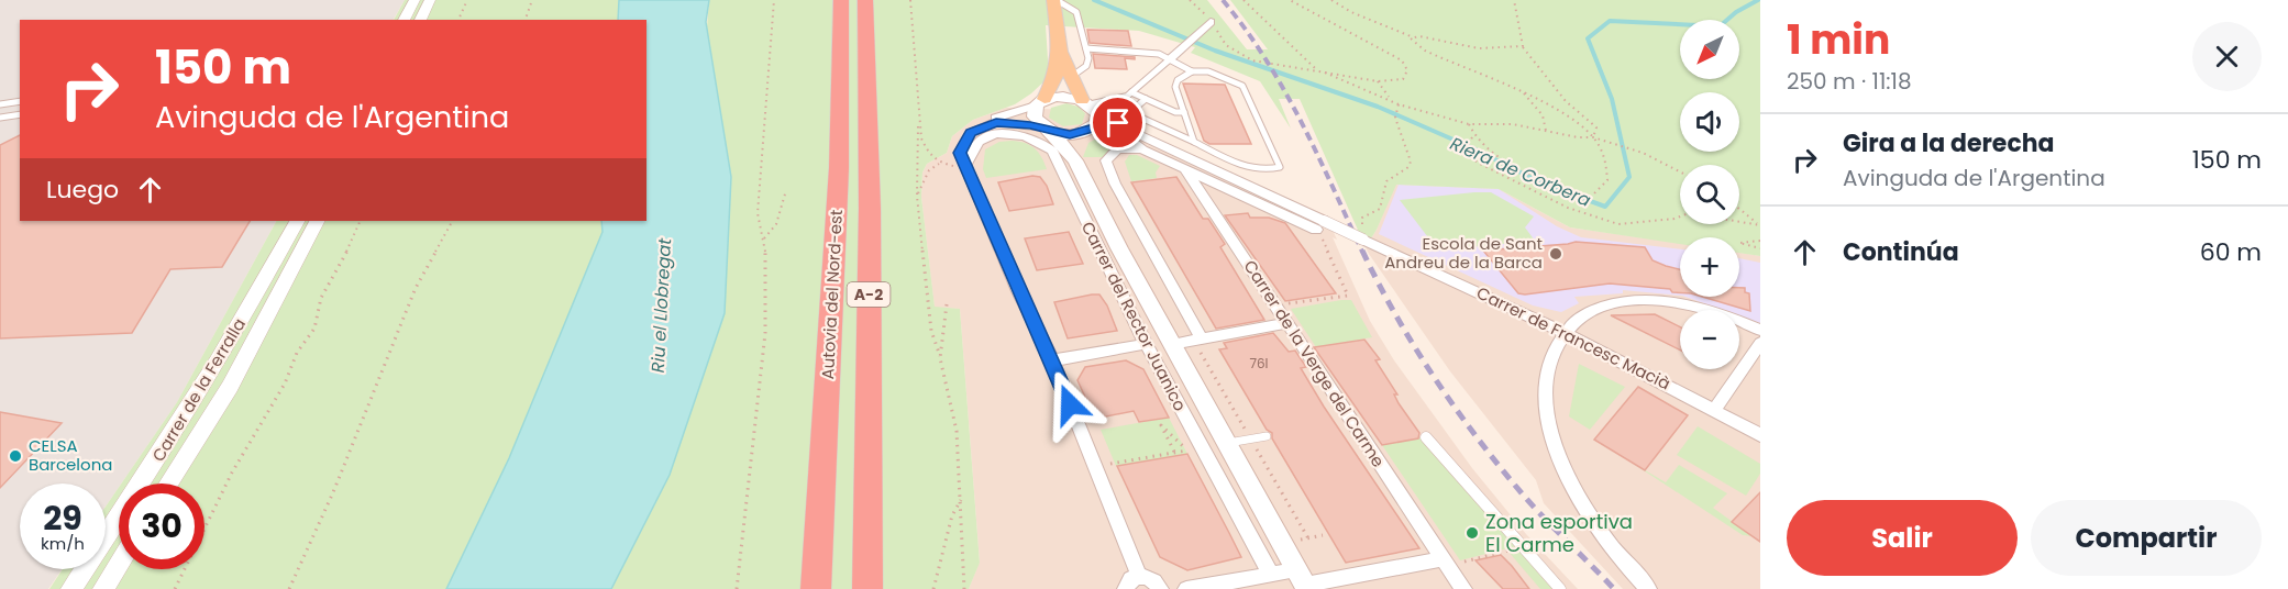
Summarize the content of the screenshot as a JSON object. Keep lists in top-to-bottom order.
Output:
{
  "streets": {
    "highway": ["Autovia del Nord-est", "A-2"],
    "main road": ["Carrer del Rector Juanico"],
    "street": ["Carrer de Francesc Macià", "Carrer de la Verge del Carme", "Carrer de la Ferralla"]
  },
  "crossings": [
    ["Carrer de Francesc Macià", "Carrer de la Verge del Carme"]
  ],
  "water": ["Riera de Corbera", "Riu el Llobregat"],
  "places": ["Escola de Sant Andreu de la Barca", "CELSA Barcelona", "Zona esportiva El Carme"],
  "house_numbers": ["76I"],
  "north": "bottom left",
  "page": {
    "heading": ["1 min", "250 m · 11:18"],
    "map_buttons": ["+", "−"],
    "turn": ["150 m", "Avinguda de l'Argentina"],
    "list": [
      {
        "name": "Gira a la derecha",
        "note": "Avinguda de l'Argentina",
        "value": "150 m"
      },
      {
        "name": "Continúa",
        "value": "60 m"
      }
    ],
    "then": "Luego",
    "speed": "29 km/h",
    "limit": "30",
    "buttons": ["Salir", "Compartir"]
  }
}
